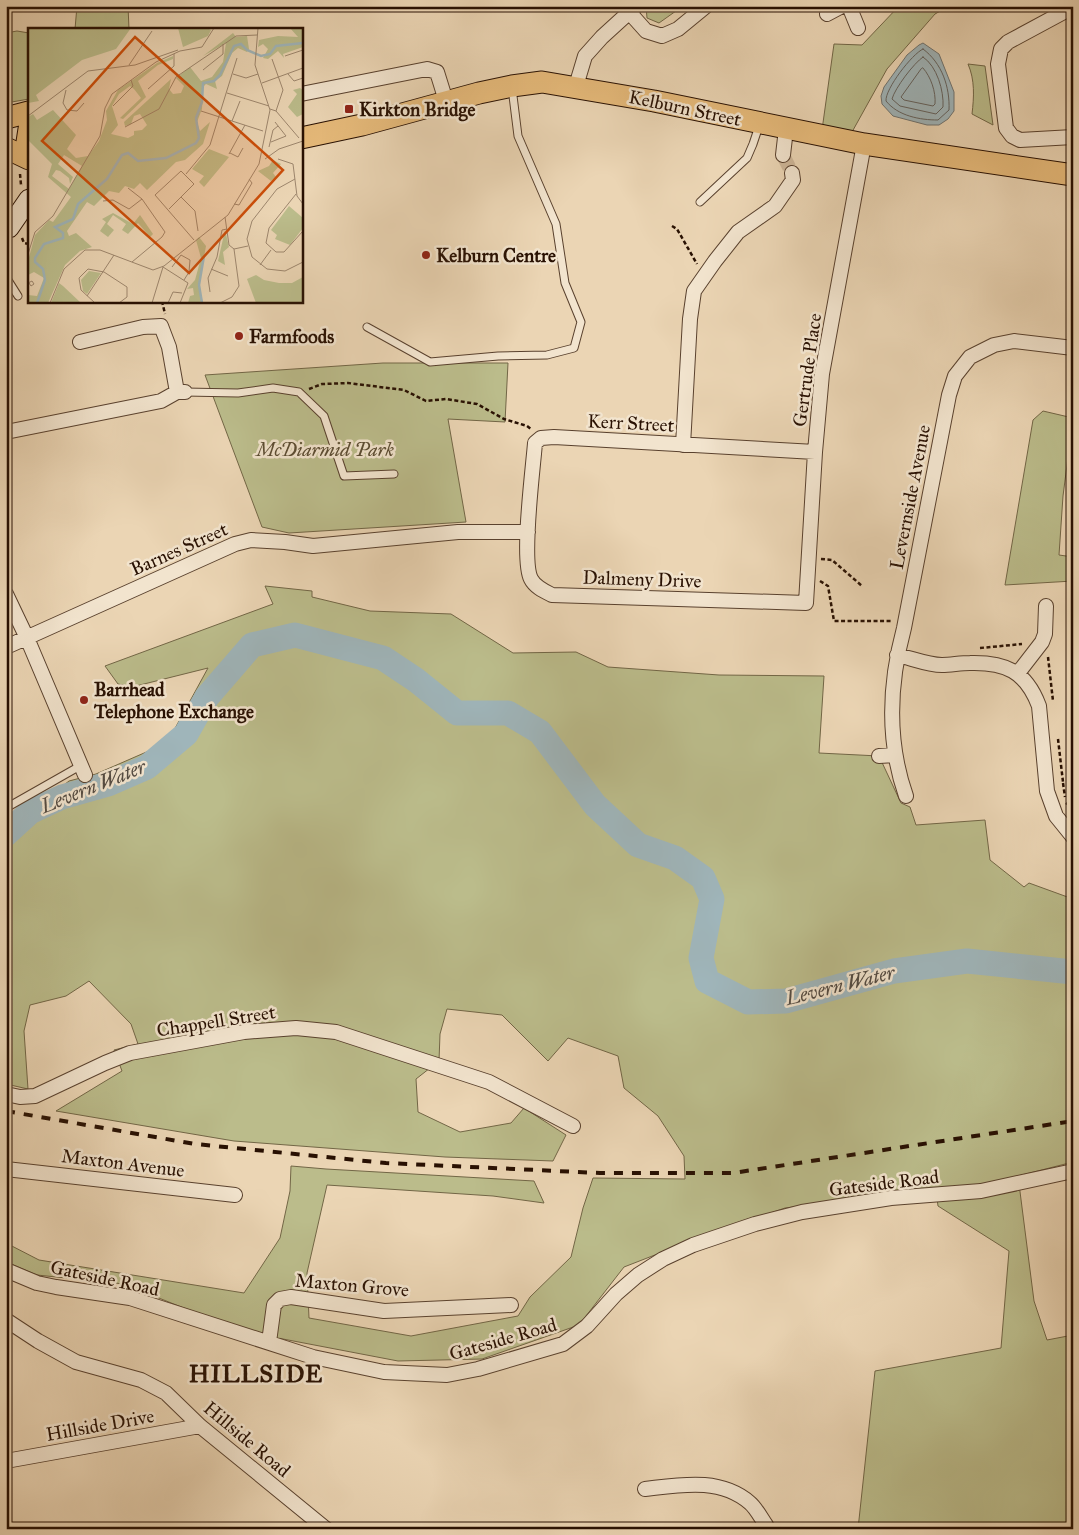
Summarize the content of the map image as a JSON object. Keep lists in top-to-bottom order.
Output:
{
  "streets": {
    "main road": ["Kelburn Street"],
    "street": [
      "Gertrude Place",
      "Kerr Street",
      "Levernside Avenue",
      "Barnes Street",
      "Dalmeny Drive",
      "Chappell Street",
      "Maxton Avenue",
      "Gateside Road",
      "Maxton Grove",
      "Hillside Drive",
      "Hillside Road"
    ]
  },
  "crossings": [
    ["Kelburn Street", "Gertrude Place"],
    ["Gertrude Place", "Kerr Street"],
    ["Gertrude Place", "Dalmeny Drive"],
    ["Barnes Street", "Dalmeny Drive"],
    ["Gateside Road", "Maxton Grove"],
    ["Hillside Drive", "Hillside Road"]
  ],
  "districts": ["HILLSIDE"],
  "water": ["Levern Water"],
  "parks": ["McDiarmid Park"],
  "places": {
    "transit": ["Kirkton Bridge"],
    "other": ["Kelburn Centre", "Farmfoods", "Barrhead Telephone Exchange"]
  }
}
